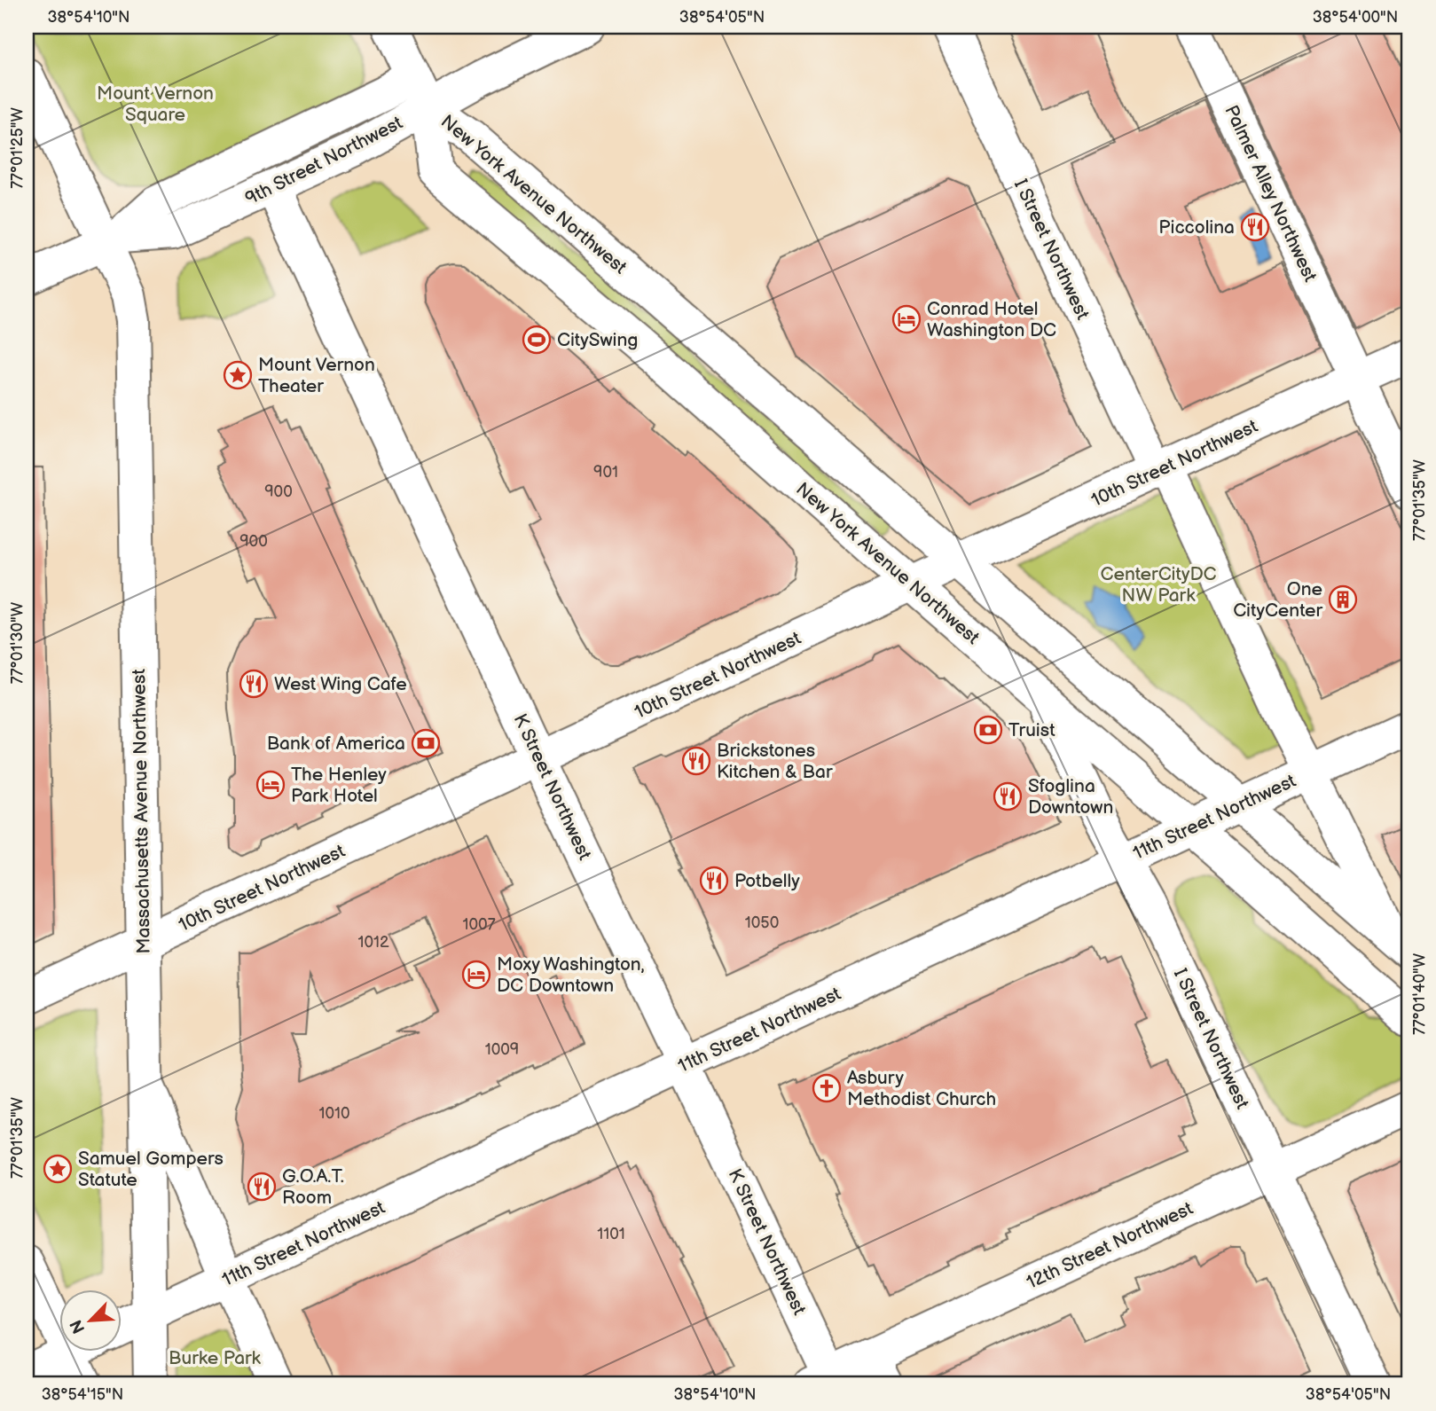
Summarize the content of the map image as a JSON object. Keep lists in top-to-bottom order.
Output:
{
  "streets": {
    "main road": [
      "9th Street Northwest",
      "Palmer Alley Northwest",
      "New York Avenue Northwest",
      "I Street Northwest",
      "10th Street Northwest",
      "K Street Northwest",
      "Massachusetts Avenue Northwest",
      "11th Street Northwest",
      "12th Street Northwest"
    ]
  },
  "crossings": [
    ["9th Street Northwest", "New York Avenue Northwest"],
    ["9th Street Northwest", "K Street Northwest"],
    ["9th Street Northwest", "Massachusetts Avenue Northwest"],
    ["New York Avenue Northwest", "I Street Northwest"],
    ["New York Avenue Northwest", "10th Street Northwest"],
    ["New York Avenue Northwest", "11th Street Northwest"],
    ["I Street Northwest", "10th Street Northwest"],
    ["I Street Northwest", "11th Street Northwest"],
    ["I Street Northwest", "12th Street Northwest"],
    ["10th Street Northwest", "K Street Northwest"],
    ["10th Street Northwest", "Massachusetts Avenue Northwest"],
    ["K Street Northwest", "11th Street Northwest"],
    ["K Street Northwest", "12th Street Northwest"],
    ["Massachusetts Avenue Northwest", "11th Street Northwest"]
  ],
  "parks": ["Mount Vernon Square", "CenterCityDC NW Park", "Burke Park"],
  "places": {
    "restaurant": [
      "Piccolina",
      "West Wing Cafe",
      "Brickstones Kitchen & Bar",
      "Sfoglina Downtown",
      "Potbelly",
      "G.O.A.T. Room"
    ],
    "hotel": ["Conrad Hotel Washington DC", "The Henley Park Hotel", "Moxy Washington, DC Downtown"],
    "sports": ["CitySwing"],
    "place": ["Mount Vernon Theater", "Samuel Gompers Statute"],
    "building": ["One CityCenter"],
    "bank": ["Truist", "Bank of America"],
    "church": ["Asbury Methodist Church"]
  },
  "house_numbers": [
    "901",
    "900",
    "900",
    "1050",
    "1007",
    "1012",
    "1009",
    "1010",
    "1101"
  ],
  "north": "bottom left",
  "coordinates": [
    "38°54'10\"N",
    "38°54'05\"N",
    "38°54'00\"N",
    "77°01'25\"W",
    "77°01'35\"W",
    "77°01'30\"W",
    "77°01'40\"W",
    "38°54'15\"N"
  ]
}
